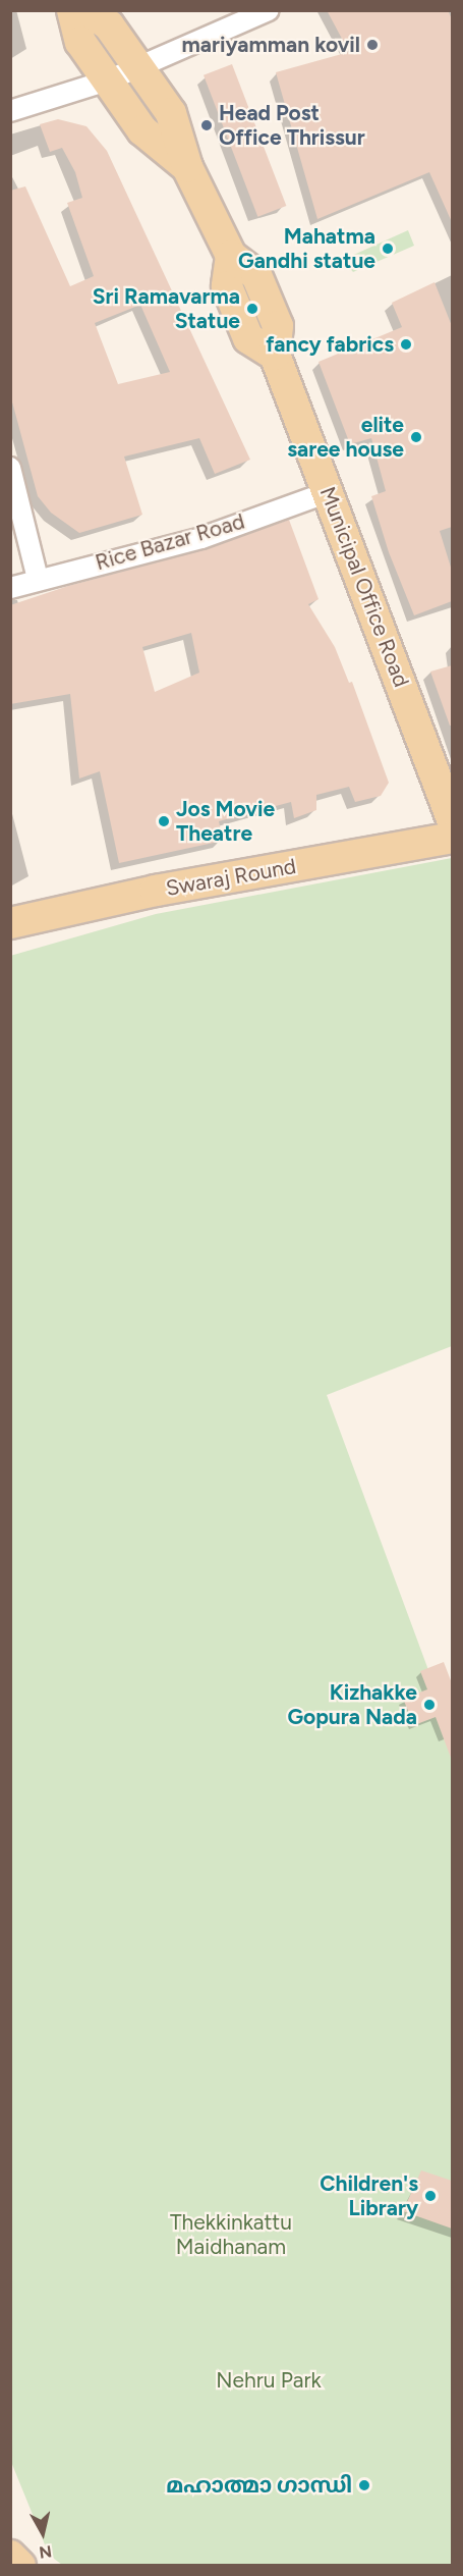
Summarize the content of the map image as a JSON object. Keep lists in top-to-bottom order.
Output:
{
  "streets": {
    "main road": ["Municipal Office Road", "Swaraj Round"],
    "street": ["Rice Bazar Road"]
  },
  "crossings": [
    ["Rice Bazar Road", "Municipal Office Road"]
  ],
  "parks": ["Thekkinkattu Maidhanam", "Nehru Park"],
  "places": [
    "mariyamman kovil",
    "Head Post Office Thrissur",
    "Mahatma Gandhi statue",
    "Sri Ramavarma Statue",
    "fancy fabrics",
    "elite saree house",
    "Jos Movie Theatre",
    "Kizhakke Gopura Nada",
    "Children's Library",
    "മഹാത്മാ ഗാന്ധി"
  ],
  "north": "bottom"
}
